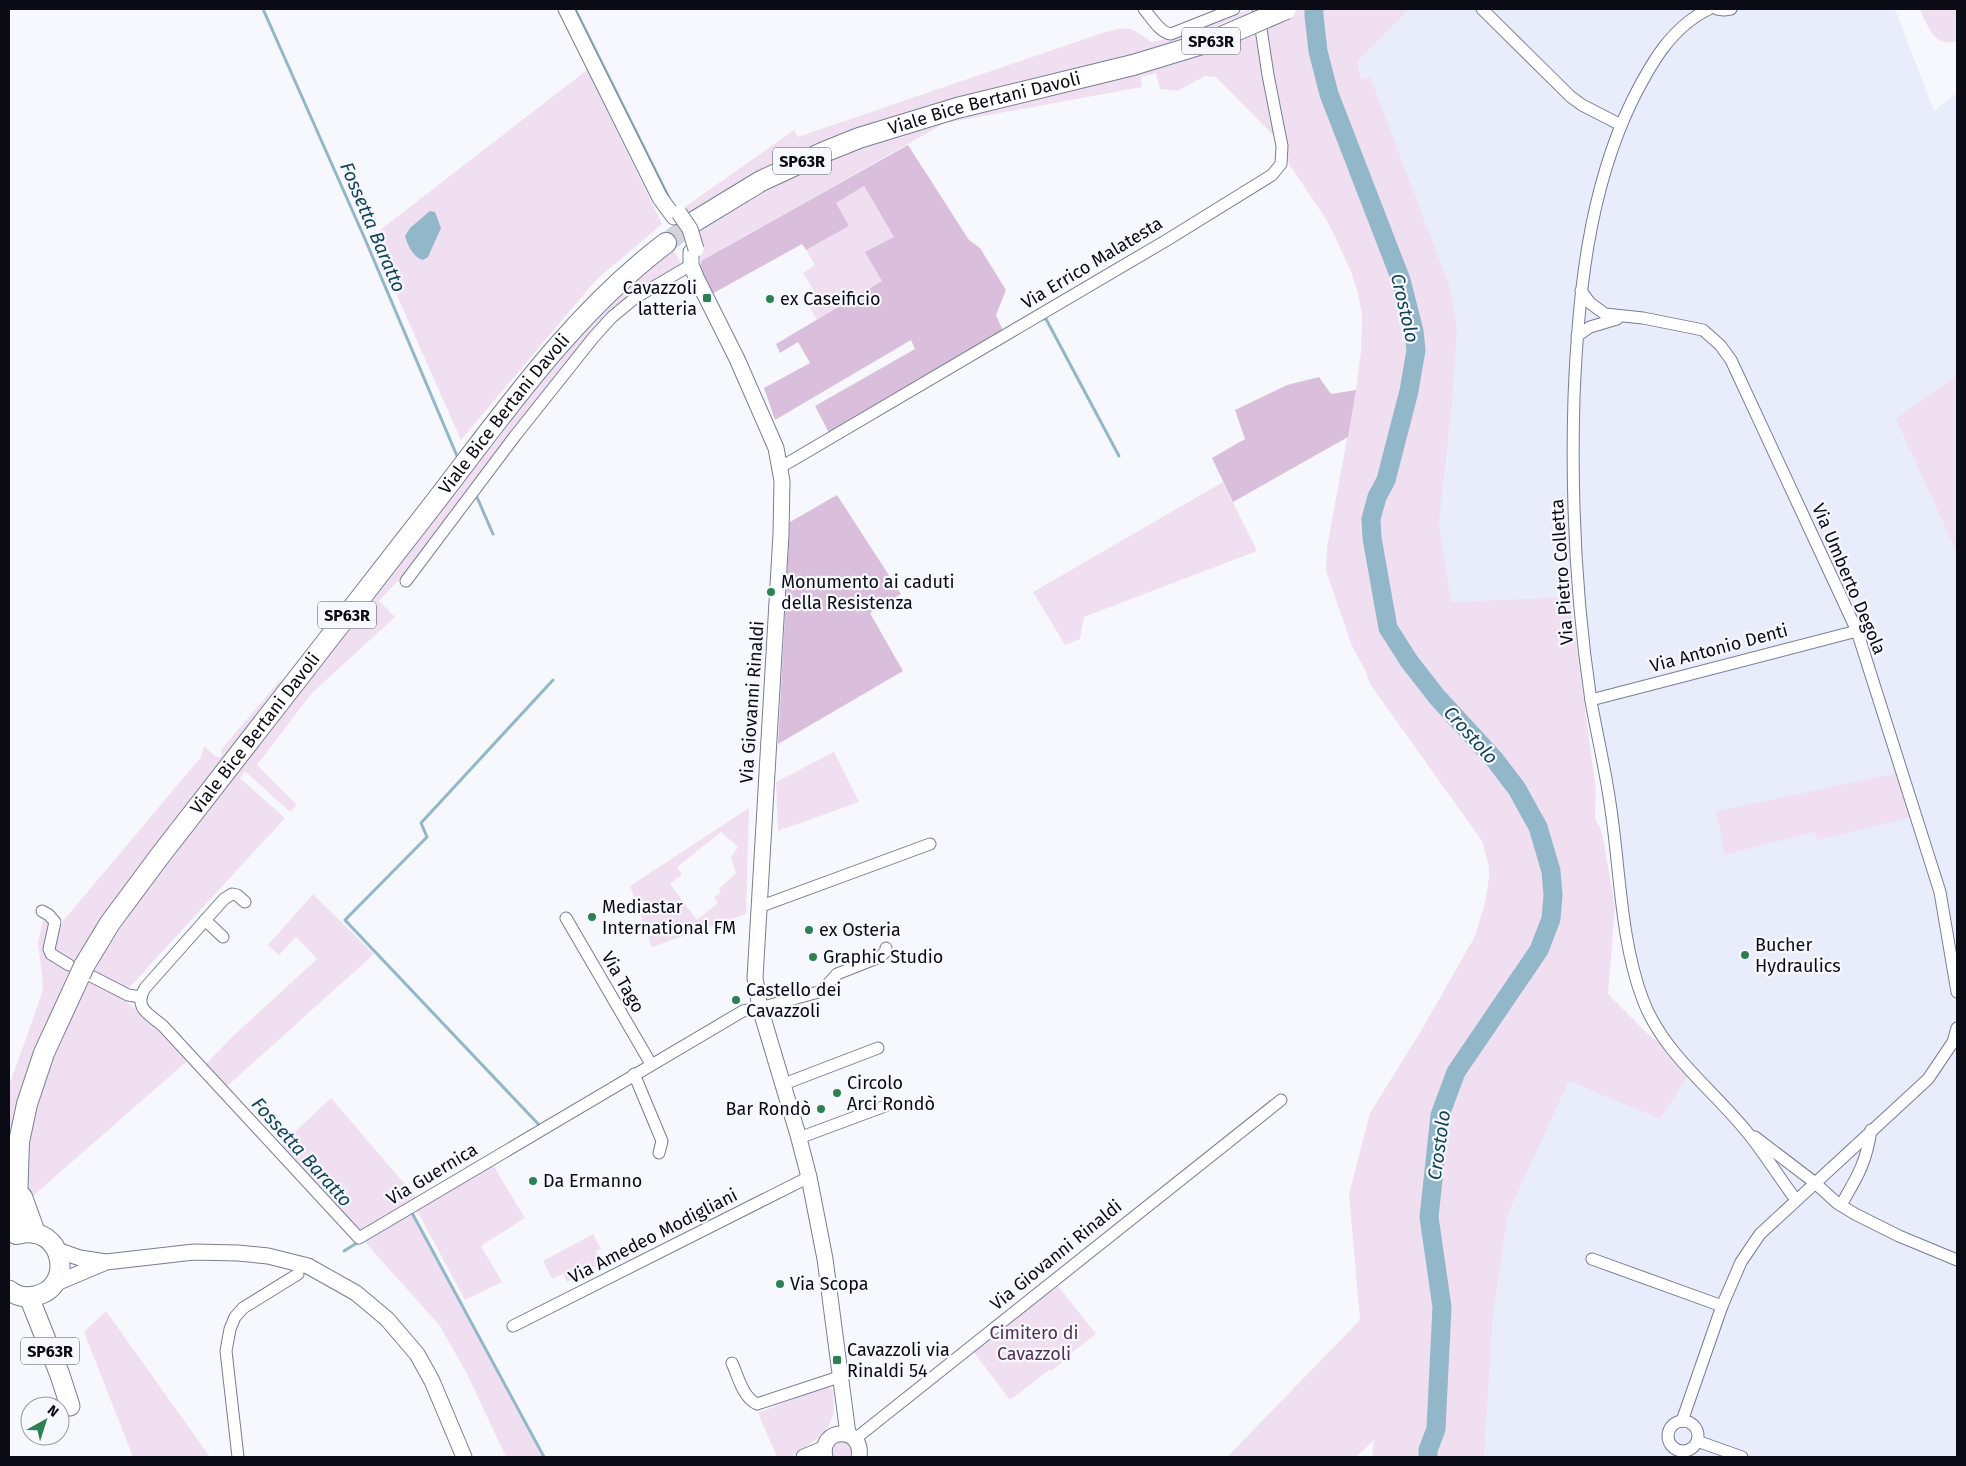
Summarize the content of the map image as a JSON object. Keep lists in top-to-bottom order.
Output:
{
  "streets": {
    "highway": ["SP63R", "Viale Bice Bertani Davoli"],
    "street": [
      "Via Errico Malatesta",
      "Via Pietro Colletta",
      "Via Umberto Degola",
      "Via Antonio Denti",
      "Via Giovanni Rinaldi",
      "Via Tago",
      "Via Guernica",
      "Via Amedeo Modigliani"
    ]
  },
  "crossings": [
    ["Viale Bice Bertani Davoli", "Via Giovanni Rinaldi"],
    ["Via Errico Malatesta", "Via Giovanni Rinaldi"],
    ["Via Pietro Colletta", "Via Umberto Degola"],
    ["Via Pietro Colletta", "Via Antonio Denti"],
    ["Via Umberto Degola", "Via Antonio Denti"],
    ["Via Giovanni Rinaldi", "Via Guernica"],
    ["Via Giovanni Rinaldi", "Via Amedeo Modigliani"],
    ["Via Tago", "Via Guernica"]
  ],
  "water": ["Fossetta Baratto", "Crostolo"],
  "parks": ["Cimitero di Cavazzoli"],
  "places": {
    "transit": ["Cavazzoli latteria", "Cavazzoli via Rinaldi 54"],
    "other": [
      "ex Caseificio",
      "Monumento ai caduti della Resistenza",
      "Mediastar International FM",
      "ex Osteria",
      "Bucher Hydraulics",
      "Graphic Studio",
      "Castello dei Cavazzoli",
      "Circolo Arci Rondò",
      "Bar Rondò",
      "Da Ermanno",
      "Via Scopa"
    ]
  },
  "north": "top right"
}
